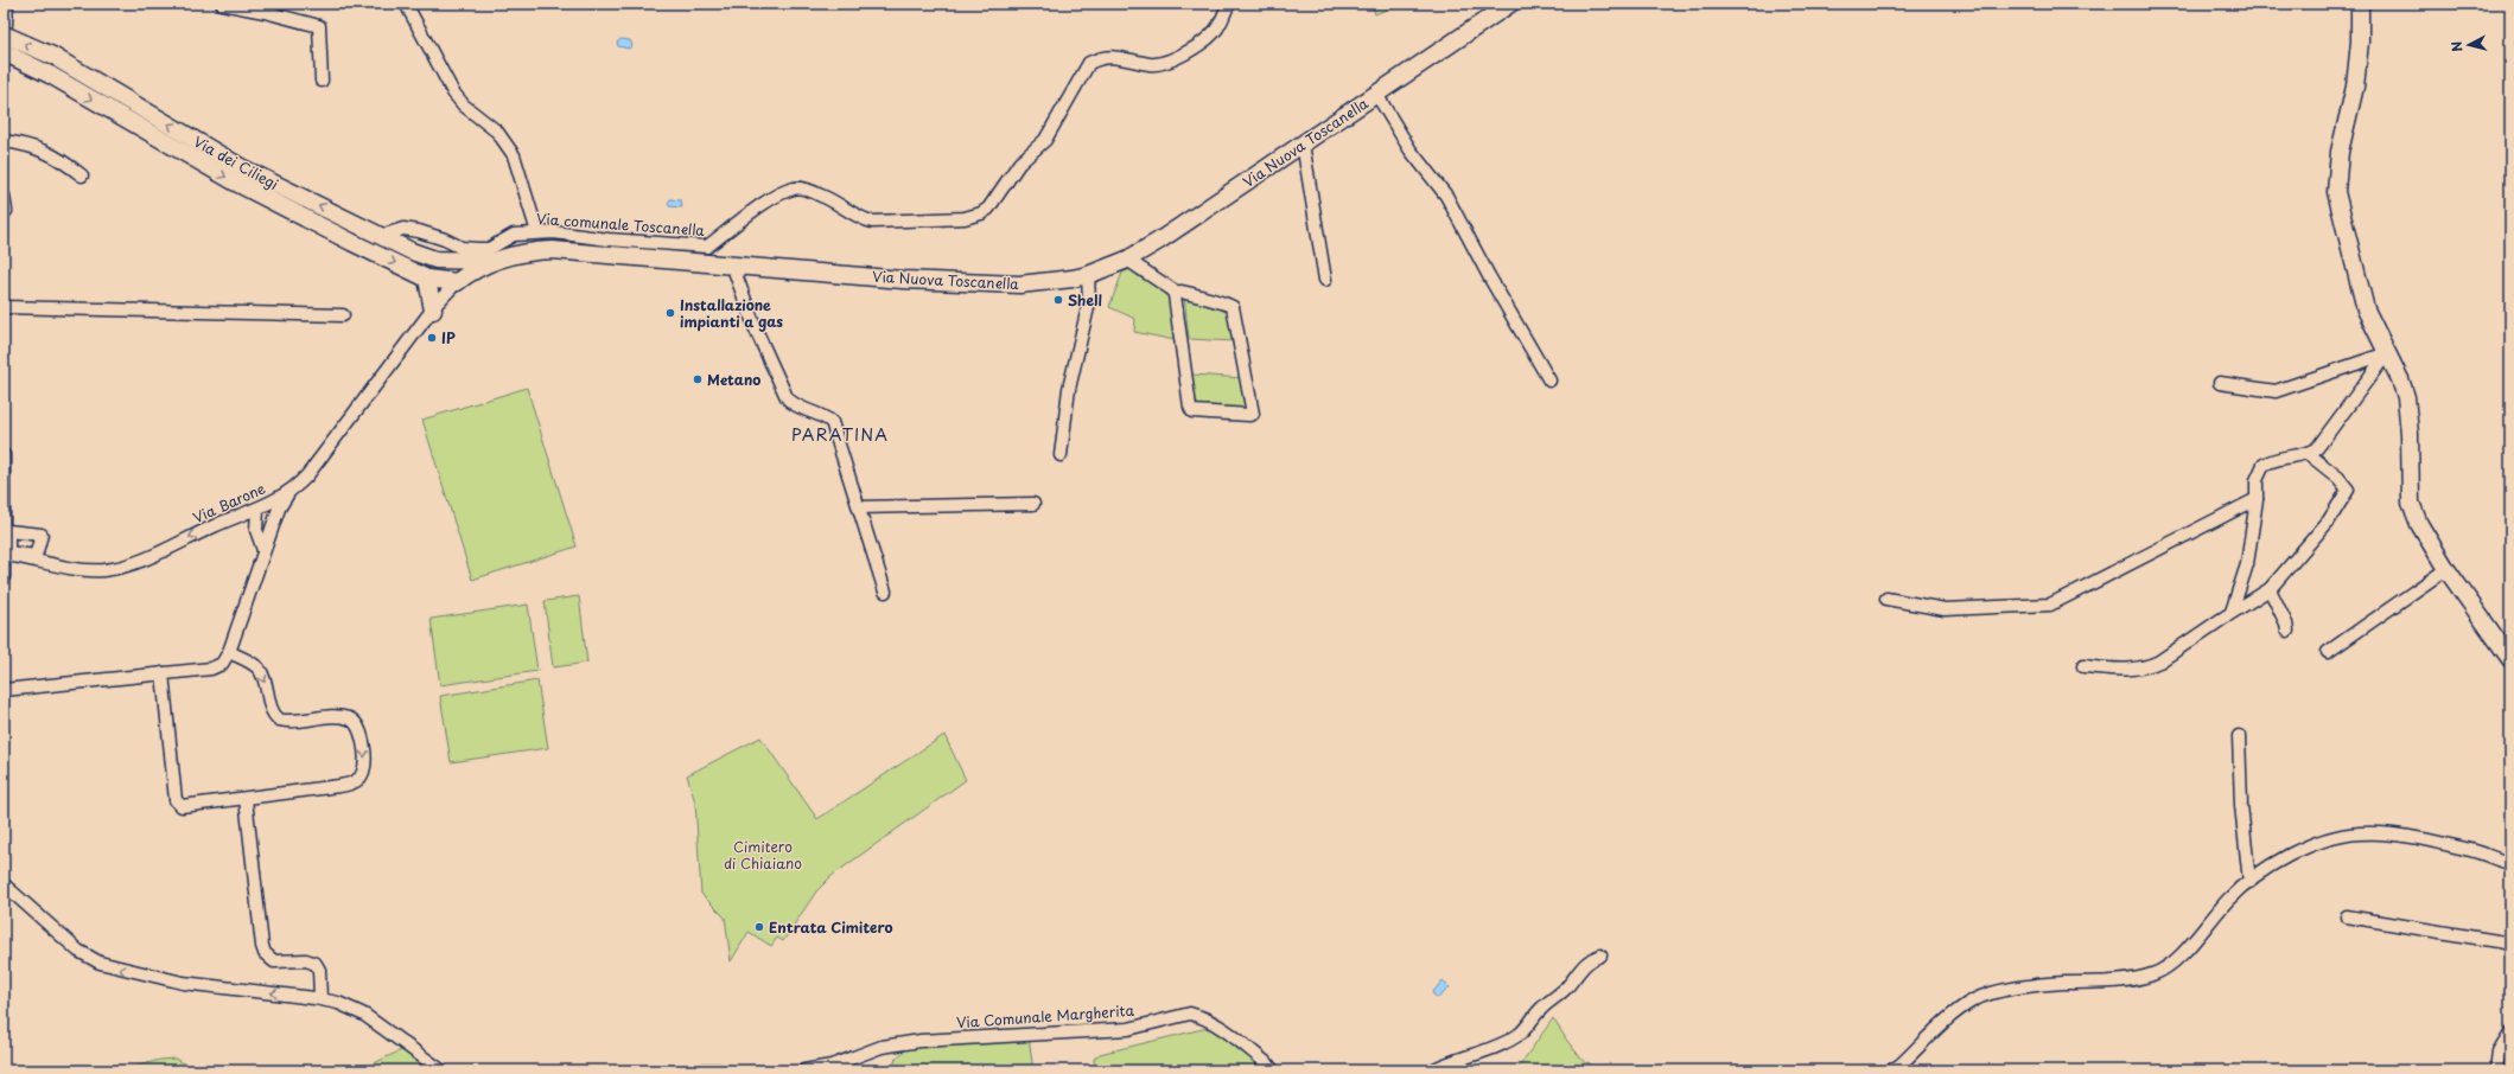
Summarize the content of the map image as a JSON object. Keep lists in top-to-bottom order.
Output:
{
  "streets": {
    "main road": ["Via Nuova Toscanella", "Via dei Ciliegi"],
    "street": ["Via comunale Toscanella", "Via Barone", "Via Comunale Margherita"]
  },
  "crossings": [
    ["Via Nuova Toscanella", "Via dei Ciliegi"],
    ["Via Nuova Toscanella", "Via Barone"],
    ["Via dei Ciliegi", "Via comunale Toscanella"],
    ["Via dei Ciliegi", "Via Barone"]
  ],
  "one_way": ["Via Barone"],
  "districts": ["PARATINA"],
  "parks": ["Cimitero di Chiaiano"],
  "places": [
    "Shell",
    "Installazione impianti a gas",
    "IP",
    "Metano",
    "Entrata Cimitero"
  ],
  "north": "left"
}
